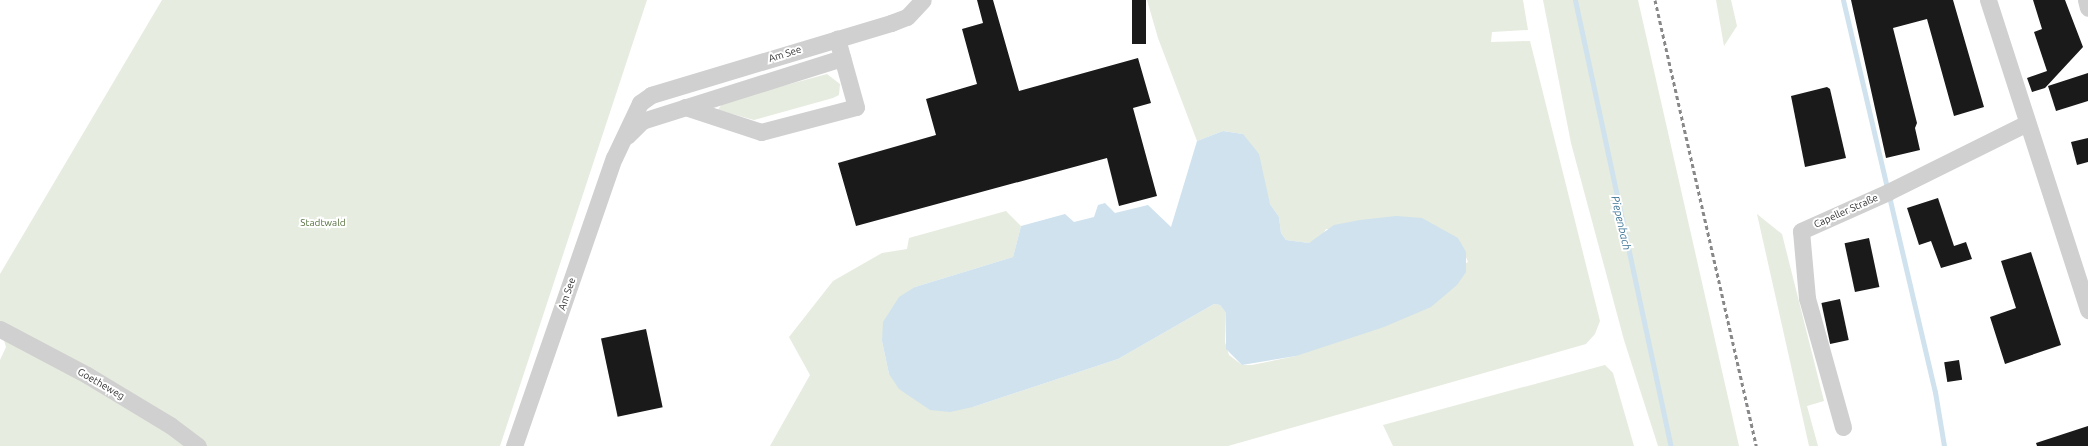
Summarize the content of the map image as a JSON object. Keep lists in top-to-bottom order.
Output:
{
  "streets": {
    "street": ["Am See", "Capeller Straße", "Goetheweg"]
  },
  "water": ["Piepenbach"],
  "parks": ["Stadtwald"]
}
